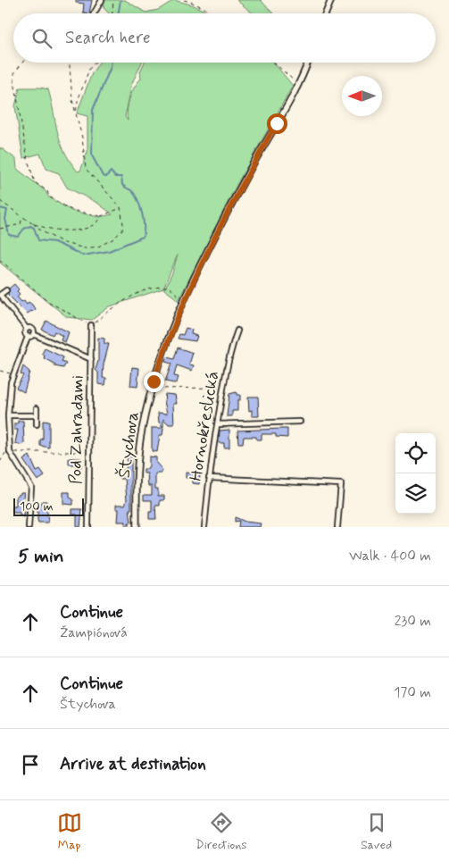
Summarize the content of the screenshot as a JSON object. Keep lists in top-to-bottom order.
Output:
{
  "streets": {
    "street": ["Hornokřeslická", "Pod Zahradami", "Štychova"]
  },
  "scale_bar": "100 m",
  "north": "left",
  "page": {
    "search": "Search here",
    "scale": "100 m",
    "heading": ["5 min", "Walk · 400 m"],
    "list": [
      ["Continue", "Žampiónová", "230 m"],
      ["Continue", "Štychova", "170 m"],
      "Arrive at destination"
    ],
    "nav": ["Map", "Directions", "Saved"]
  }
}
